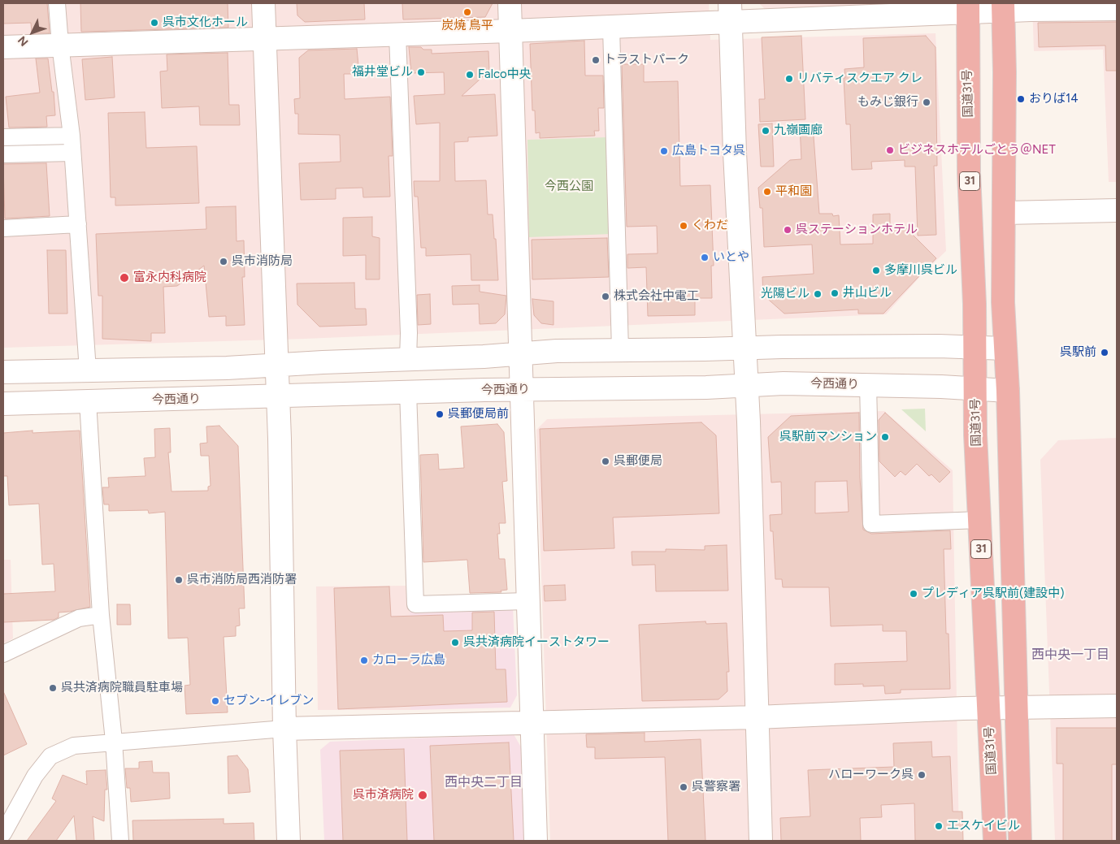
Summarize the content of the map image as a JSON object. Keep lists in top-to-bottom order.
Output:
{
  "streets": {
    "highway": ["国道31号", "31"],
    "street": ["今西通り"]
  },
  "crossings": [
    ["国道31号", "今西通り"]
  ],
  "districts": ["西中央一丁目", "西中央二丁目"],
  "parks": ["今西公園"],
  "places": [
    "炭焼 鳥平",
    "呉市文化ホール",
    "トラストパーク",
    "福井堂ビル",
    "Falco中央",
    "リバティスクエア クレ",
    "おりば14",
    "もみじ銀行",
    "九嶺画廊",
    "ビジネスホテルごとう＠NET",
    "広島トヨタ呉",
    "平和園",
    "くわだ",
    "呉ステーションホテル",
    "いとや",
    "呉市消防局",
    "多摩川呉ビル",
    "富永内科病院",
    "井山ビル",
    "光陽ビル",
    "株式会社中電工",
    "呉駅前",
    "呉郵便局前",
    "呉駅前マンション",
    "呉郵便局",
    "呉市消防局西消防署",
    "プレディア呉駅前(建設中)",
    "呉共済病院イーストタワー",
    "カローラ広島",
    "呉共済病院職員駐車場",
    "セブン-イレブン",
    "ハローワーク呉",
    "呉警察署",
    "呉市済病院",
    "エスケイビル"
  ],
  "north": "bottom left"
}
